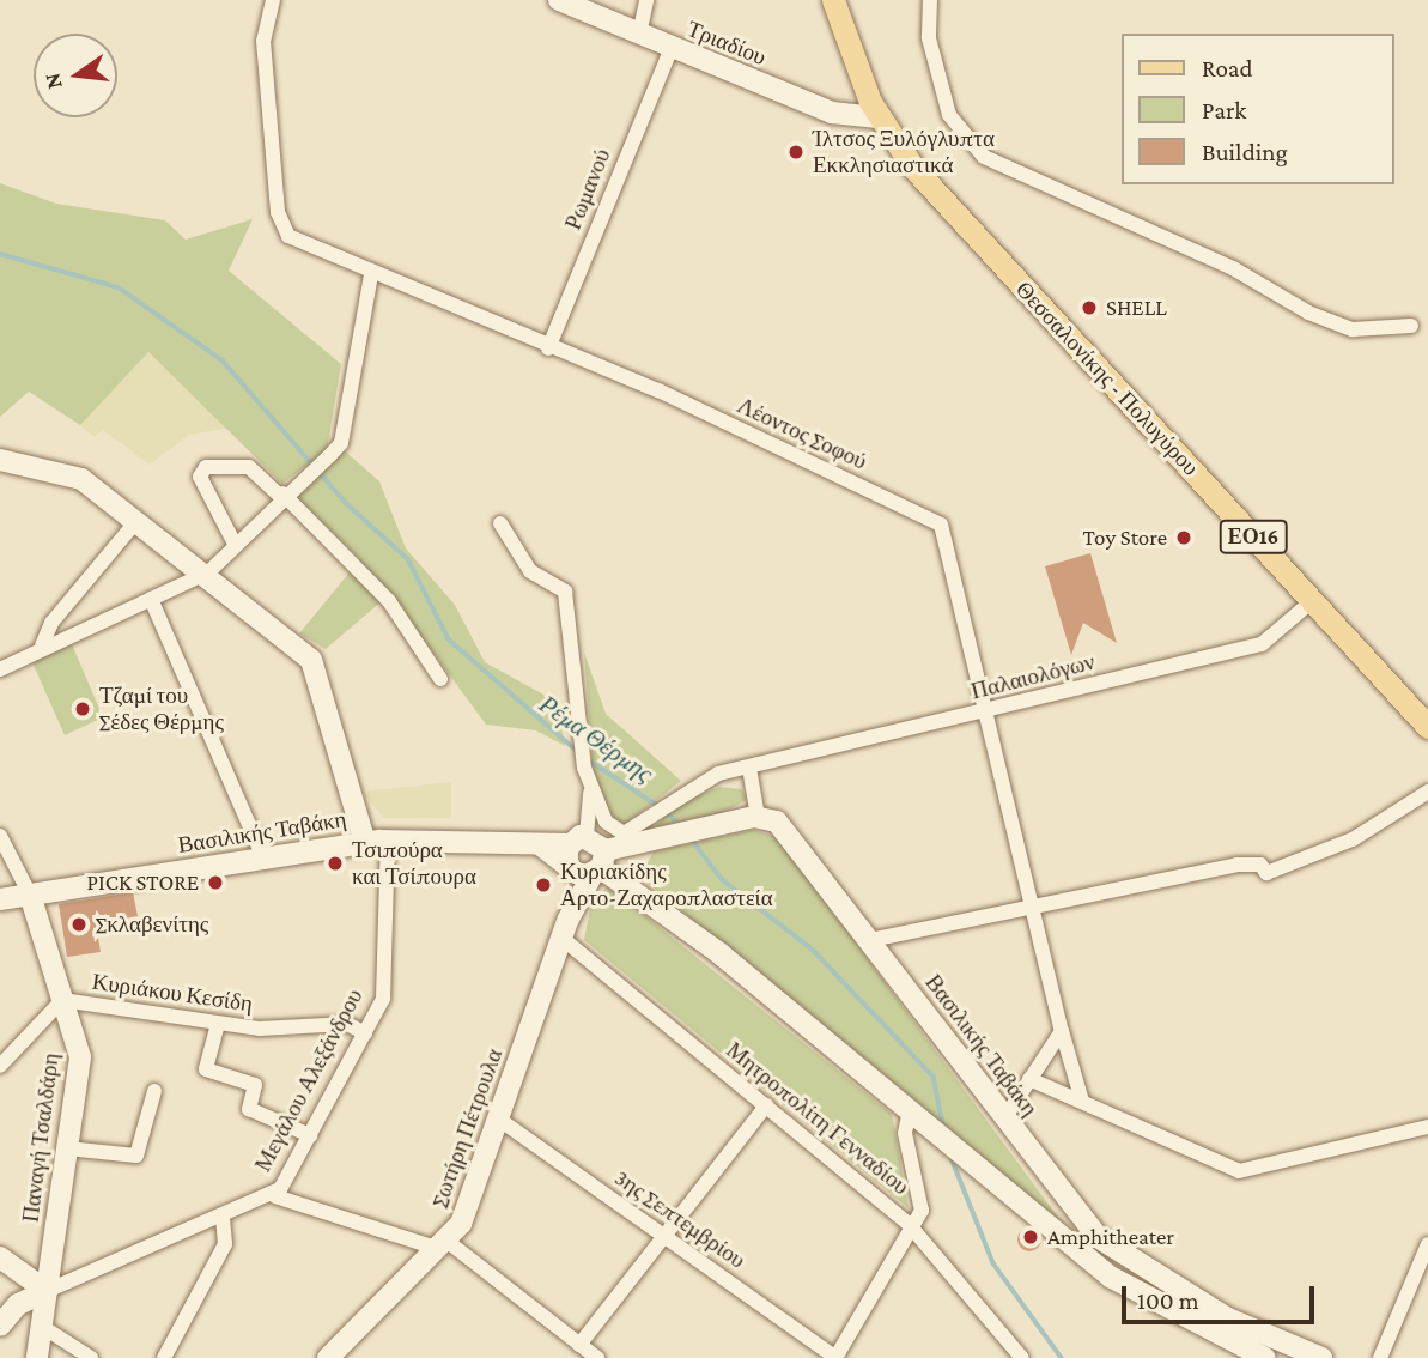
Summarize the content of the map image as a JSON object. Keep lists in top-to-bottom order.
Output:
{
  "streets": {
    "main road": [
      "Τριαδίου",
      "Θεσσαλονίκης - Πολυγύρου",
      "ΕΟ16",
      "Βασιλικής Ταβάκη",
      "Σωτήρη Πέτρουλα",
      "Παναγή Τσαλδάρη"
    ],
    "street": [
      "Ρωμανού",
      "Λέοντος Σοφού",
      "Παλαιολόγων",
      "Κυριάκου Κεσίδη",
      "Μεγάλου Αλεξάνδρου",
      "Μητροπολίτη Γενναδίου",
      "3ης Σεπτεμβρίου"
    ]
  },
  "crossings": [
    ["Τριαδίου", "Ρωμανού"],
    ["Τριαδίου", "Θεσσαλονίκης - Πολυγύρου"],
    ["Ρωμανού", "Λέοντος Σοφού"],
    ["Θεσσαλονίκης - Πολυγύρου", "Παλαιολόγων"],
    ["Λέοντος Σοφού", "Παλαιολόγων"],
    ["Βασιλικής Ταβάκη", "Μεγάλου Αλεξάνδρου"],
    ["Βασιλικής Ταβάκη", "Σωτήρη Πέτρουλα"],
    ["Βασιλικής Ταβάκη", "Παναγή Τσαλδάρη"],
    ["Κυριάκου Κεσίδη", "Μεγάλου Αλεξάνδρου"],
    ["Κυριάκου Κεσίδη", "Παναγή Τσαλδάρη"],
    ["Μεγάλου Αλεξάνδρου", "Παναγή Τσαλδάρη"],
    ["Μητροπολίτη Γενναδίου", "Σωτήρη Πέτρουλα"],
    ["Σωτήρη Πέτρουλα", "3ης Σεπτεμβρίου"]
  ],
  "water": ["Ρέμα Θέρμης"],
  "places": [
    "Ίλτσος Ξυλόγλυπτα Εκκλησιαστικά",
    "SHELL",
    "Toy Store",
    "Τζαμί του Σέδες Θέρμης",
    "Τσιπούρα και Τσίπουρα",
    "PICK STORE",
    "Κυριακίδης Αρτο-Ζαχαροπλαστεία",
    "Σκλαβενίτης",
    "Amphitheater"
  ],
  "legend": ["Road", "Park", "Building"],
  "scale_bar": "100 m",
  "north": "left"
}
